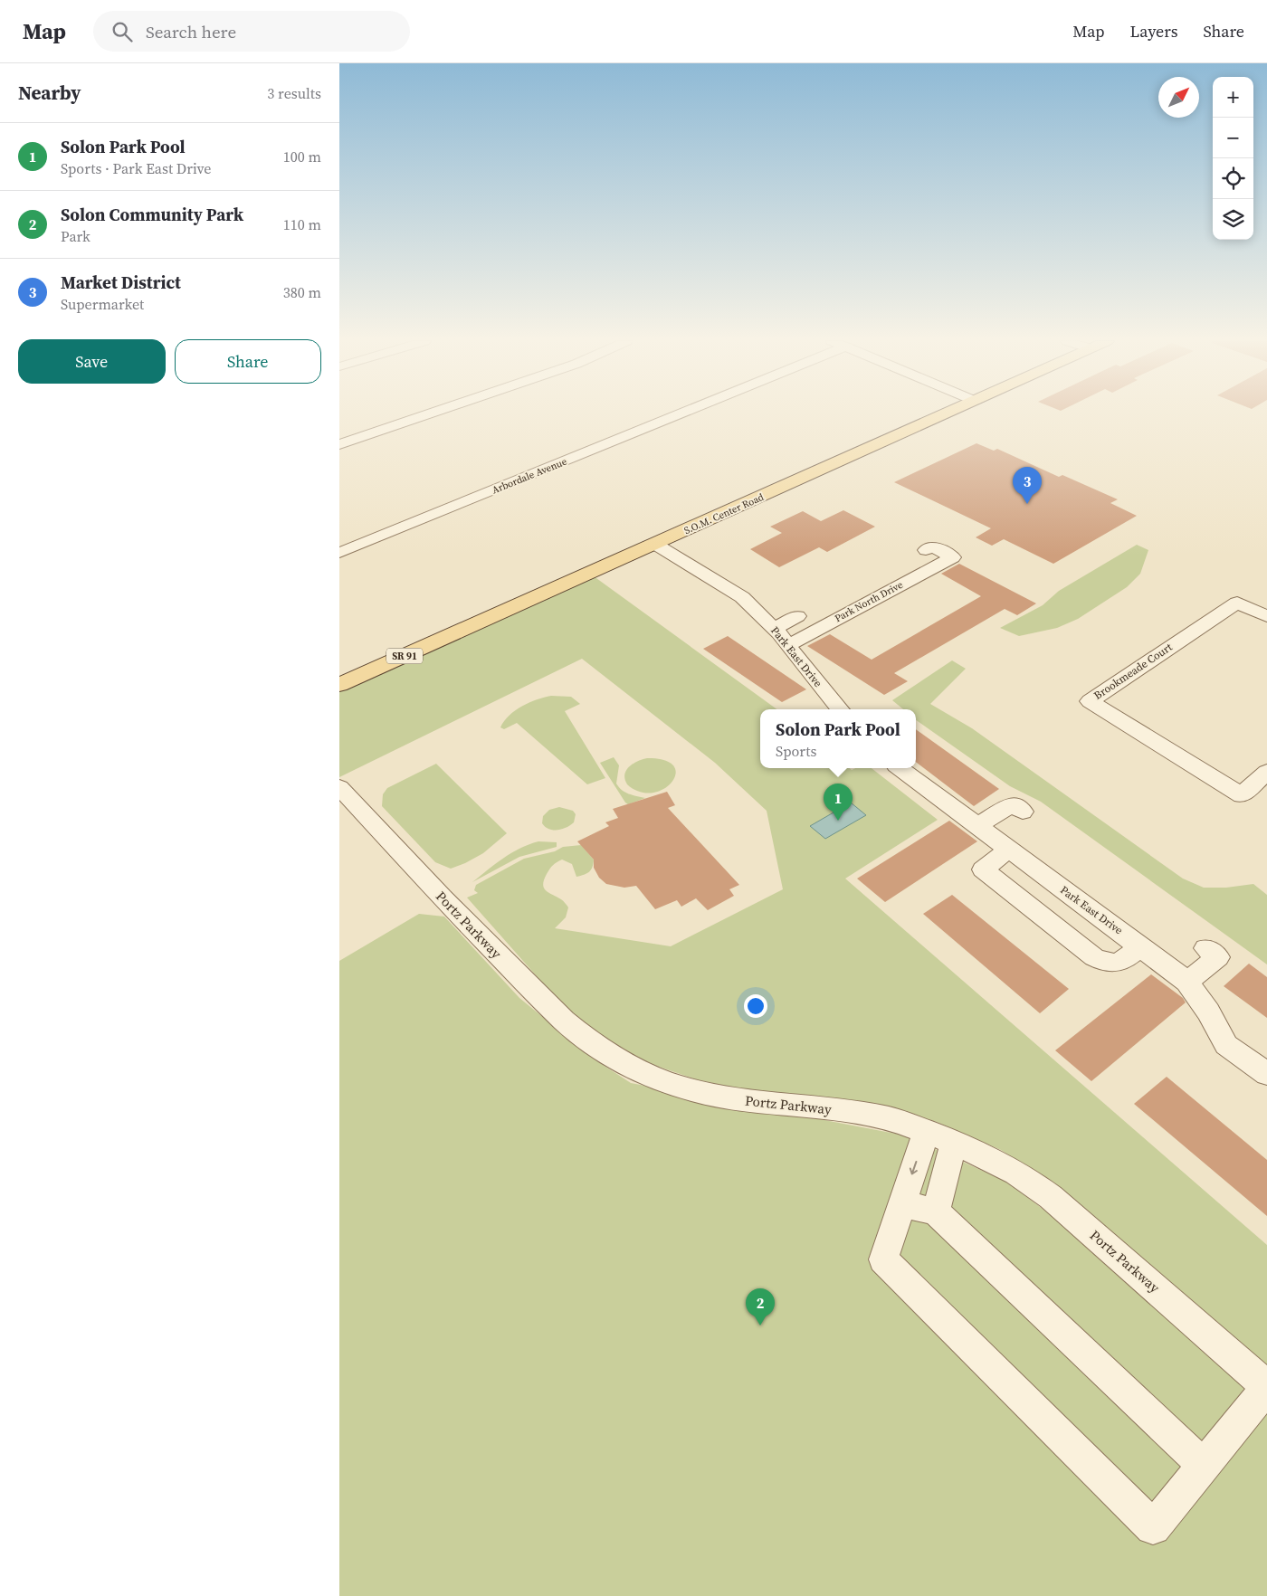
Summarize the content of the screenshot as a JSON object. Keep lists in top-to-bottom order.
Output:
{
  "streets": {
    "main road": ["S.O.M. Center Road", "SR 91"],
    "street": [
      "Arbordale Avenue",
      "Park North Drive",
      "Park East Drive",
      "Brookmeade Court",
      "Portz Parkway"
    ]
  },
  "crossings": [
    ["S.O.M. Center Road", "Park East Drive"],
    ["Park North Drive", "Park East Drive"]
  ],
  "north": "top right",
  "page": {
    "header": "Map",
    "search": "Search here",
    "nav": ["Map", "Layers", "Share"],
    "heading": ["Nearby", "3 results"],
    "map_buttons": ["+", "−"],
    "list": [
      {
        "mark": "1",
        "name": "Solon Park Pool",
        "note": "Sports · Park East Drive",
        "value": "100 m"
      },
      {
        "mark": "2",
        "name": "Solon Community Park",
        "note": "Park",
        "value": "110 m"
      },
      {
        "mark": "3",
        "name": "Market District",
        "note": "Supermarket",
        "value": "380 m"
      }
    ],
    "buttons": ["Save", "Share"],
    "pins": ["3", "1", "2"],
    "popup": ["Solon Park Pool", "Sports"]
  }
}
